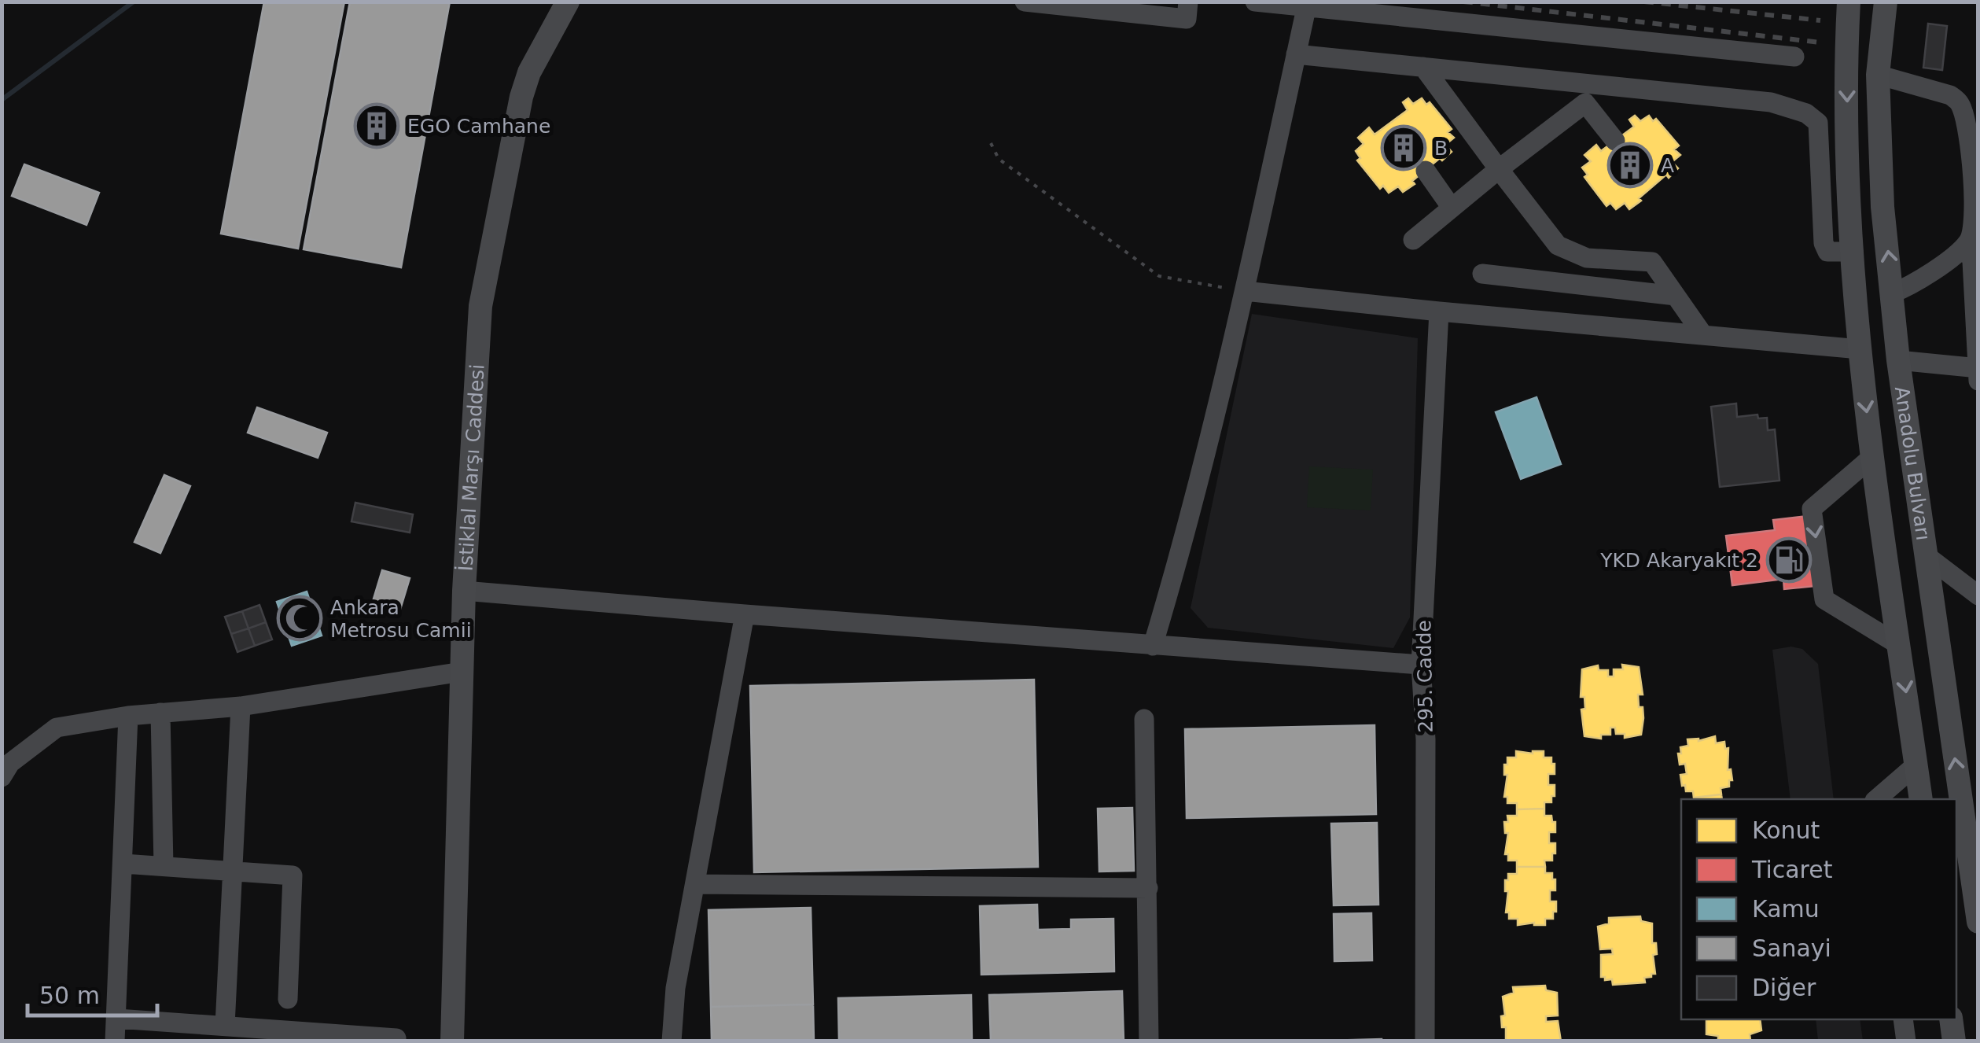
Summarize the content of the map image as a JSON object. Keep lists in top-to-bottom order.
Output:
{
  "streets": {
    "main road": ["Anadolu Bulvarı", "İstiklal Marşı Caddesi"],
    "street": ["295. Cadde"]
  },
  "places": {
    "building": ["EGO Camhane", "B", "A"],
    "fuel station": ["YKD Akaryakıt 2"],
    "mosque": ["Ankara Metrosu Camii"]
  },
  "legend": [
    "Konut",
    "Ticaret",
    "Kamu",
    "Sanayi",
    "Diğer"
  ],
  "scale_bar": "50 m"
}
